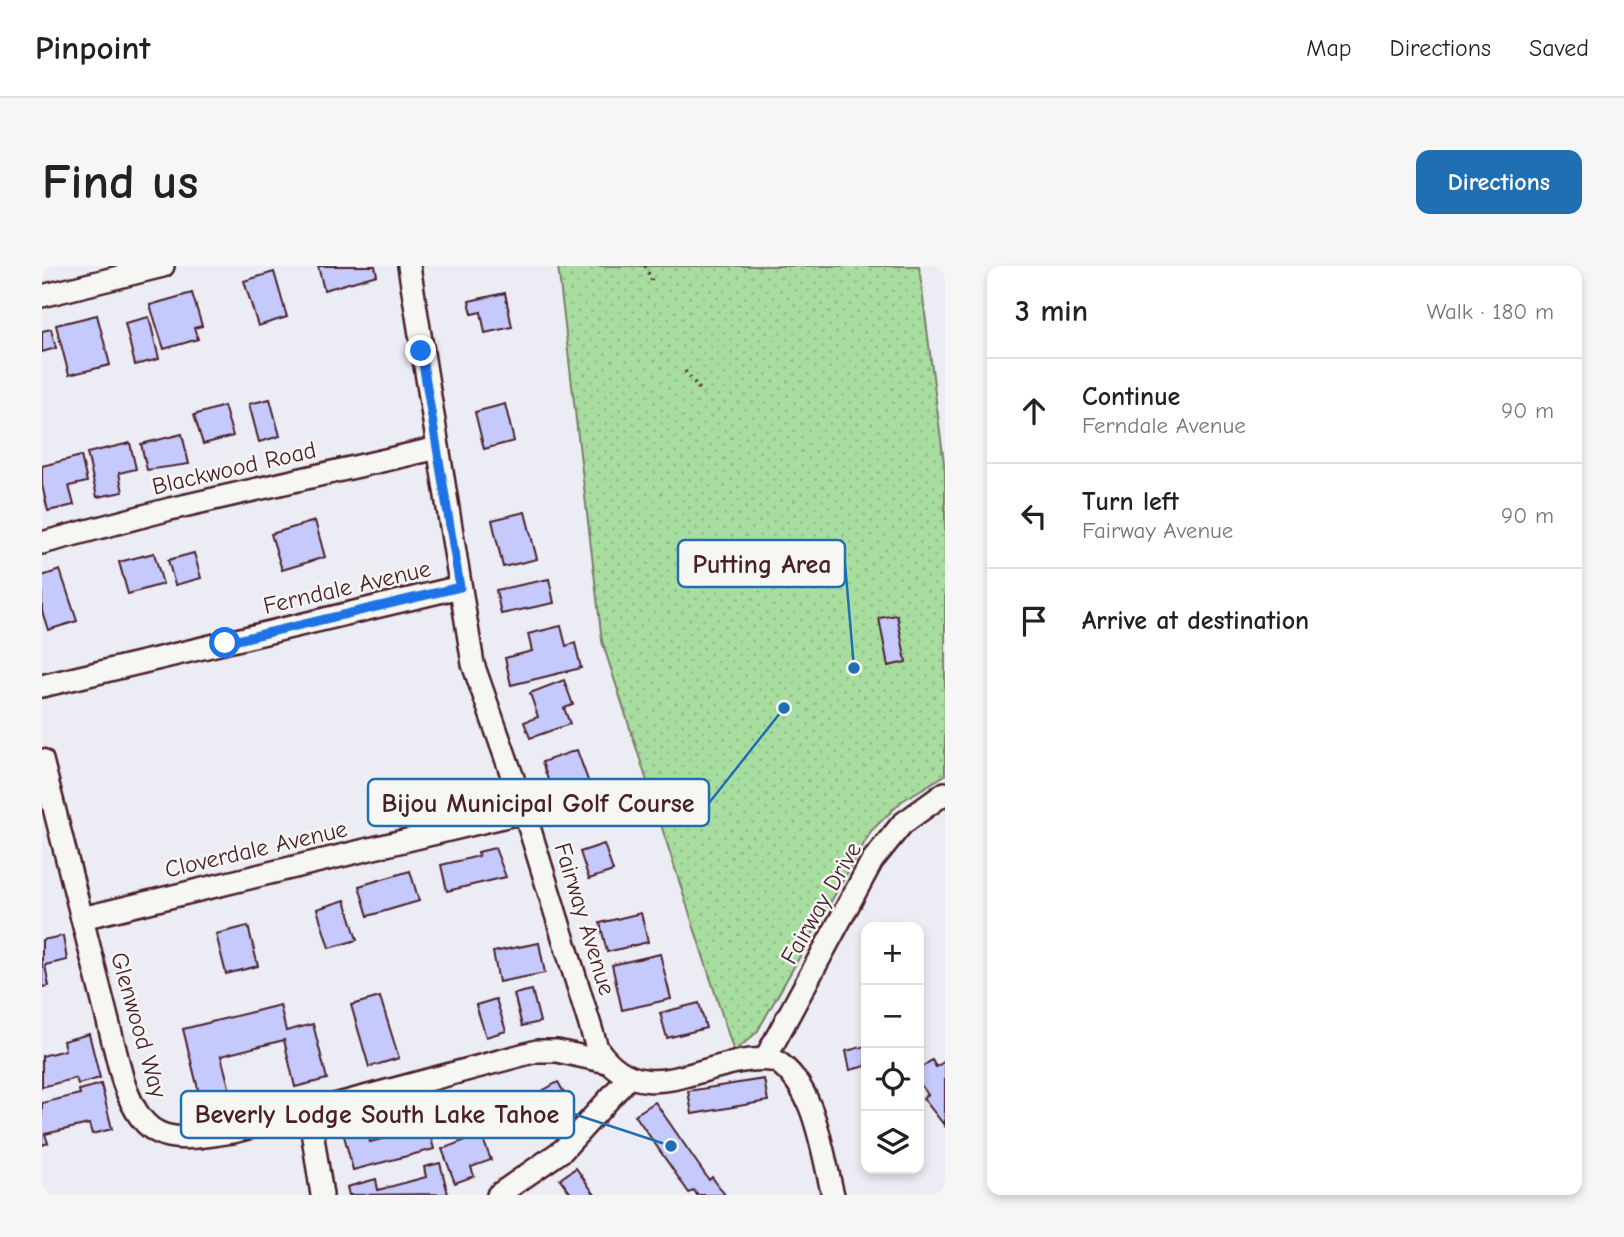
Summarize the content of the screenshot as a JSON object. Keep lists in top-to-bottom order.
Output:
{
  "streets": {
    "street": [
      "Blackwood Road",
      "Ferndale Avenue",
      "Cloverdale Avenue",
      "Fairway Drive",
      "Fairway Avenue",
      "Glenwood Way"
    ]
  },
  "crossings": [
    ["Blackwood Road", "Fairway Avenue"],
    ["Ferndale Avenue", "Fairway Avenue"],
    ["Cloverdale Avenue", "Fairway Avenue"],
    ["Cloverdale Avenue", "Glenwood Way"],
    ["Fairway Drive", "Fairway Avenue"],
    ["Fairway Avenue", "Glenwood Way"]
  ],
  "places": ["Putting Area", "Bijou Municipal Golf Course", "Beverly Lodge South Lake Tahoe"],
  "page": {
    "header": "Pinpoint",
    "nav": ["Map", "Directions", "Saved"],
    "buttons": "Directions",
    "title": "Find us",
    "heading": ["3 min", "Walk · 180 m"],
    "list": [
      ["Continue", "Ferndale Avenue", "90 m"],
      ["Turn left", "Fairway Avenue", "90 m"],
      "Arrive at destination"
    ],
    "map_buttons": ["+", "−"]
  }
}
